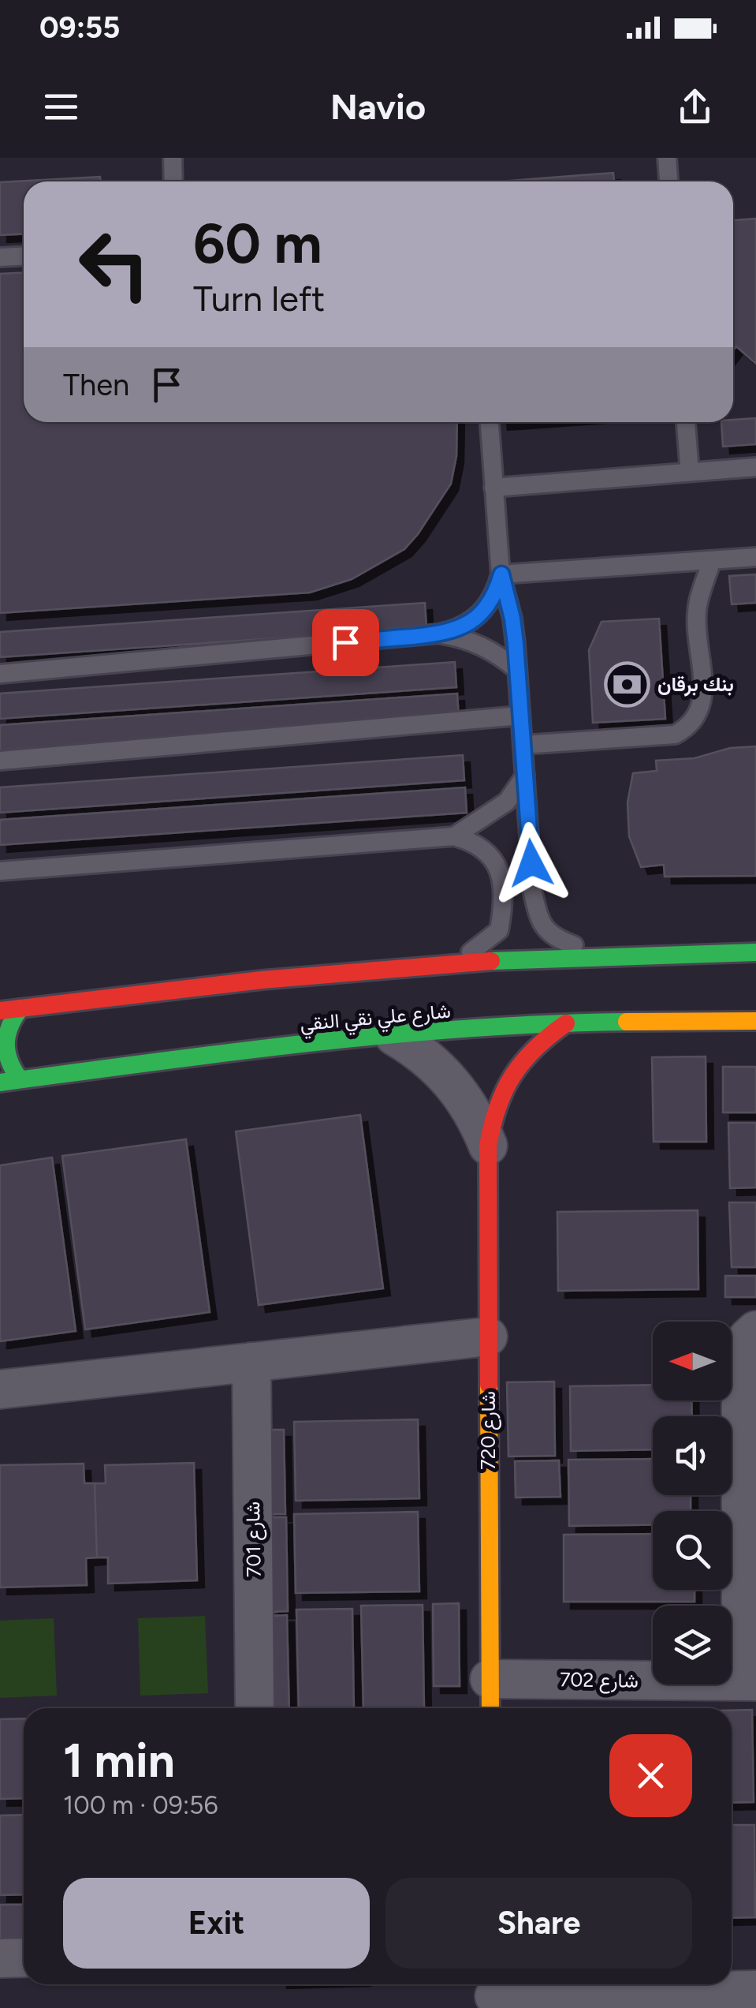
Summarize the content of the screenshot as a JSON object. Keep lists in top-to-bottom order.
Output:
{
  "streets": {
    "street": [
      "شارع علي نقي النقي",
      "شارع 720",
      "شارع 701",
      "شارع 702"
    ]
  },
  "crossings": [
    ["شارع علي نقي النقي", "شارع 720"],
    ["شارع 720", "شارع 702"]
  ],
  "places": {
    "bank": ["بنك برقان"]
  },
  "north": "left",
  "page": {
    "status": "09:55",
    "header": "Navio",
    "turn": ["60 m", "Turn left"],
    "then": "Then",
    "heading": ["1 min", "100 m · 09:56"],
    "buttons": ["Exit", "Share"]
  }
}
